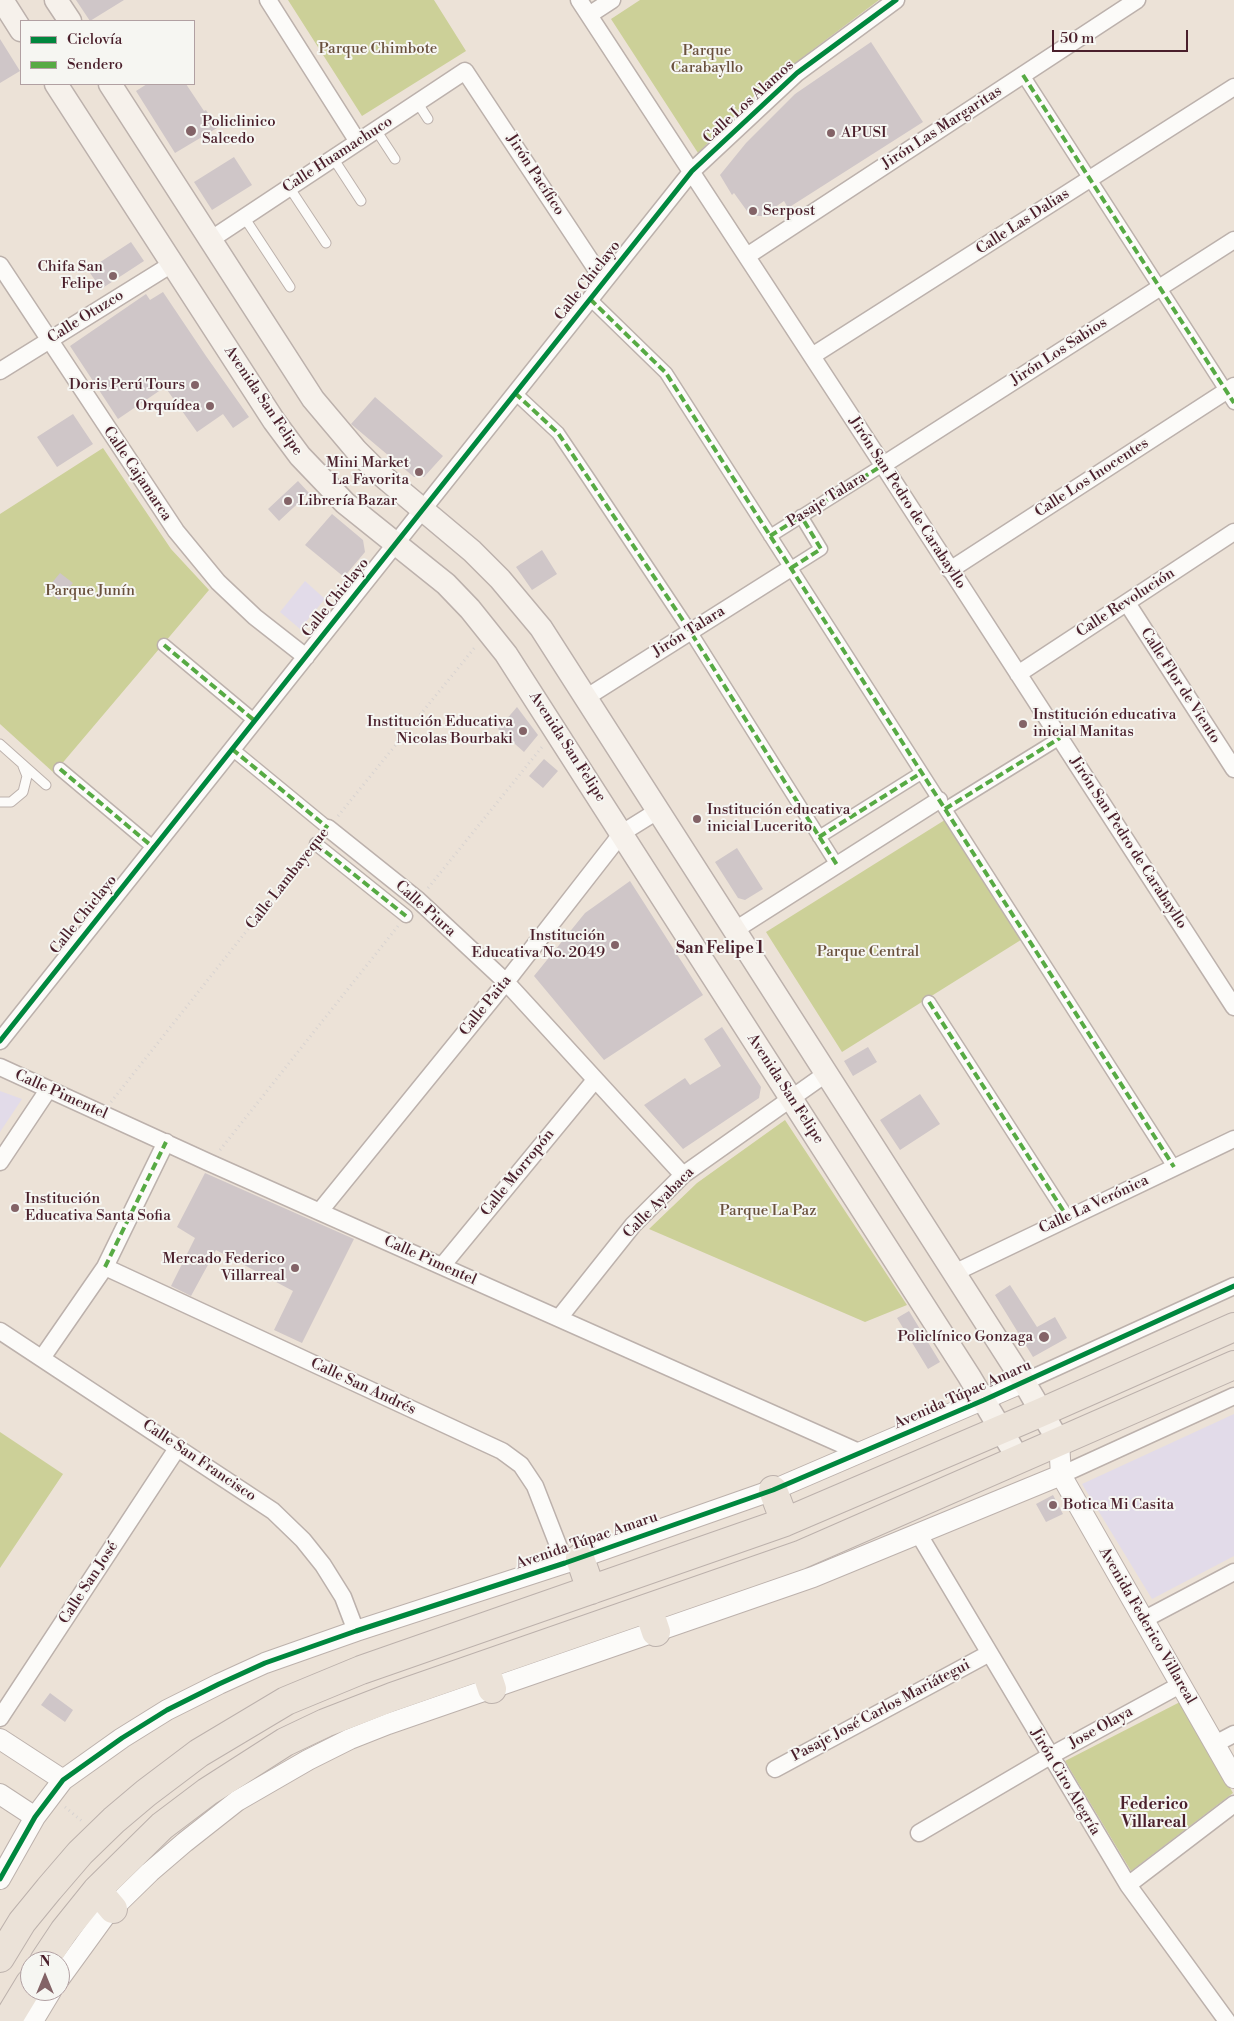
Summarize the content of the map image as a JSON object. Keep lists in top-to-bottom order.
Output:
{
  "streets": {
    "main road": ["Avenida San Felipe"],
    "street": [
      "Calle Los Alamos",
      "Jirón Las Margaritas",
      "Calle Huamachuco",
      "Jirón Pacífico",
      "Calle Las Dalias",
      "Calle Chiclayo",
      "Calle Otuzco",
      "Jirón Los Sabios",
      "Calle Cajamarca",
      "Calle Los Inocentes",
      "Pasaje Talara",
      "Jirón San Pedro de Carabayllo",
      "Calle Revolución",
      "Jirón Talara",
      "Calle Flor de Viento",
      "Calle Piura",
      "Calle Paita",
      "Calle Pimentel",
      "Calle Morropón",
      "Calle Ayabaca",
      "Calle La Verónica",
      "Calle San Andrés",
      "Avenida Túpac Amaru",
      "Calle San Francisco",
      "Calle San José",
      "Avenida Federico Villareal",
      "Pasaje José Carlos Mariátegui",
      "Jose Olaya",
      "Jirón Ciro Alegría"
    ],
    "path": ["Calle Lambayeque"]
  },
  "crossings": [
    ["Calle Los Alamos", "Calle Chiclayo"],
    ["Calle Los Alamos", "Jirón San Pedro de Carabayllo"],
    ["Jirón Las Margaritas", "Jirón San Pedro de Carabayllo"],
    ["Calle Huamachuco", "Jirón Pacífico"],
    ["Jirón Pacífico", "Calle Chiclayo"],
    ["Calle Las Dalias", "Jirón San Pedro de Carabayllo"],
    ["Calle Chiclayo", "Avenida San Felipe"],
    ["Calle Chiclayo", "Calle Cajamarca"],
    ["Calle Chiclayo", "Jirón San Pedro de Carabayllo"],
    ["Calle Chiclayo", "Calle Piura"],
    ["Calle Otuzco", "Avenida San Felipe"],
    ["Calle Otuzco", "Calle Cajamarca"],
    ["Jirón Los Sabios", "Pasaje Talara"],
    ["Jirón Los Sabios", "Jirón San Pedro de Carabayllo"],
    ["Avenida San Felipe", "Calle Paita"],
    ["Avenida San Felipe", "Calle Ayabaca"],
    ["Avenida San Felipe", "Avenida Túpac Amaru"],
    ["Calle Los Inocentes", "Jirón San Pedro de Carabayllo"],
    ["Pasaje Talara", "Jirón San Pedro de Carabayllo"],
    ["Jirón San Pedro de Carabayllo", "Calle Revolución"],
    ["Calle Revolución", "Calle Flor de Viento"],
    ["Calle Lambayeque", "Calle Piura"],
    ["Calle Lambayeque", "Calle Pimentel"],
    ["Calle Piura", "Calle Paita"],
    ["Calle Piura", "Calle Morropón"],
    ["Calle Piura", "Calle Ayabaca"],
    ["Calle Paita", "Calle Pimentel"],
    ["Calle Pimentel", "Calle Morropón"],
    ["Calle Pimentel", "Calle Ayabaca"],
    ["Calle Pimentel", "Avenida Túpac Amaru"],
    ["Calle San Andrés", "Avenida Túpac Amaru"],
    ["Avenida Túpac Amaru", "Calle San Francisco"],
    ["Calle San Francisco", "Calle San José"],
    ["Avenida Federico Villareal", "Jose Olaya"],
    ["Pasaje José Carlos Mariátegui", "Jirón Ciro Alegría"],
    ["Jose Olaya", "Jirón Ciro Alegría"]
  ],
  "districts": ["San Felipe 1", "Federico Villareal"],
  "parks": [
    "Parque Chimbote",
    "Parque Carabayllo",
    "Parque Junín",
    "Parque Central",
    "Parque La Paz"
  ],
  "places": [
    "Policlinico Salcedo",
    "APUSI",
    "Serpost",
    "Chifa San Felipe",
    "Doris Perú Tours",
    "Orquídea",
    "Mini Market La Favorita",
    "Librería Bazar",
    "Institución educativa inicial Manitas",
    "Institución Educativa Nicolas Bourbaki",
    "Institución educativa inicial Lucerito",
    "Institución Educativa No. 2049",
    "Institución Educativa Santa Sofia",
    "Mercado Federico Villarreal",
    "Policlínico Gonzaga",
    "Botica Mi Casita"
  ],
  "legend": ["Ciclovía", "Sendero"],
  "scale_bar": "50 m",
  "north": "top"
}
